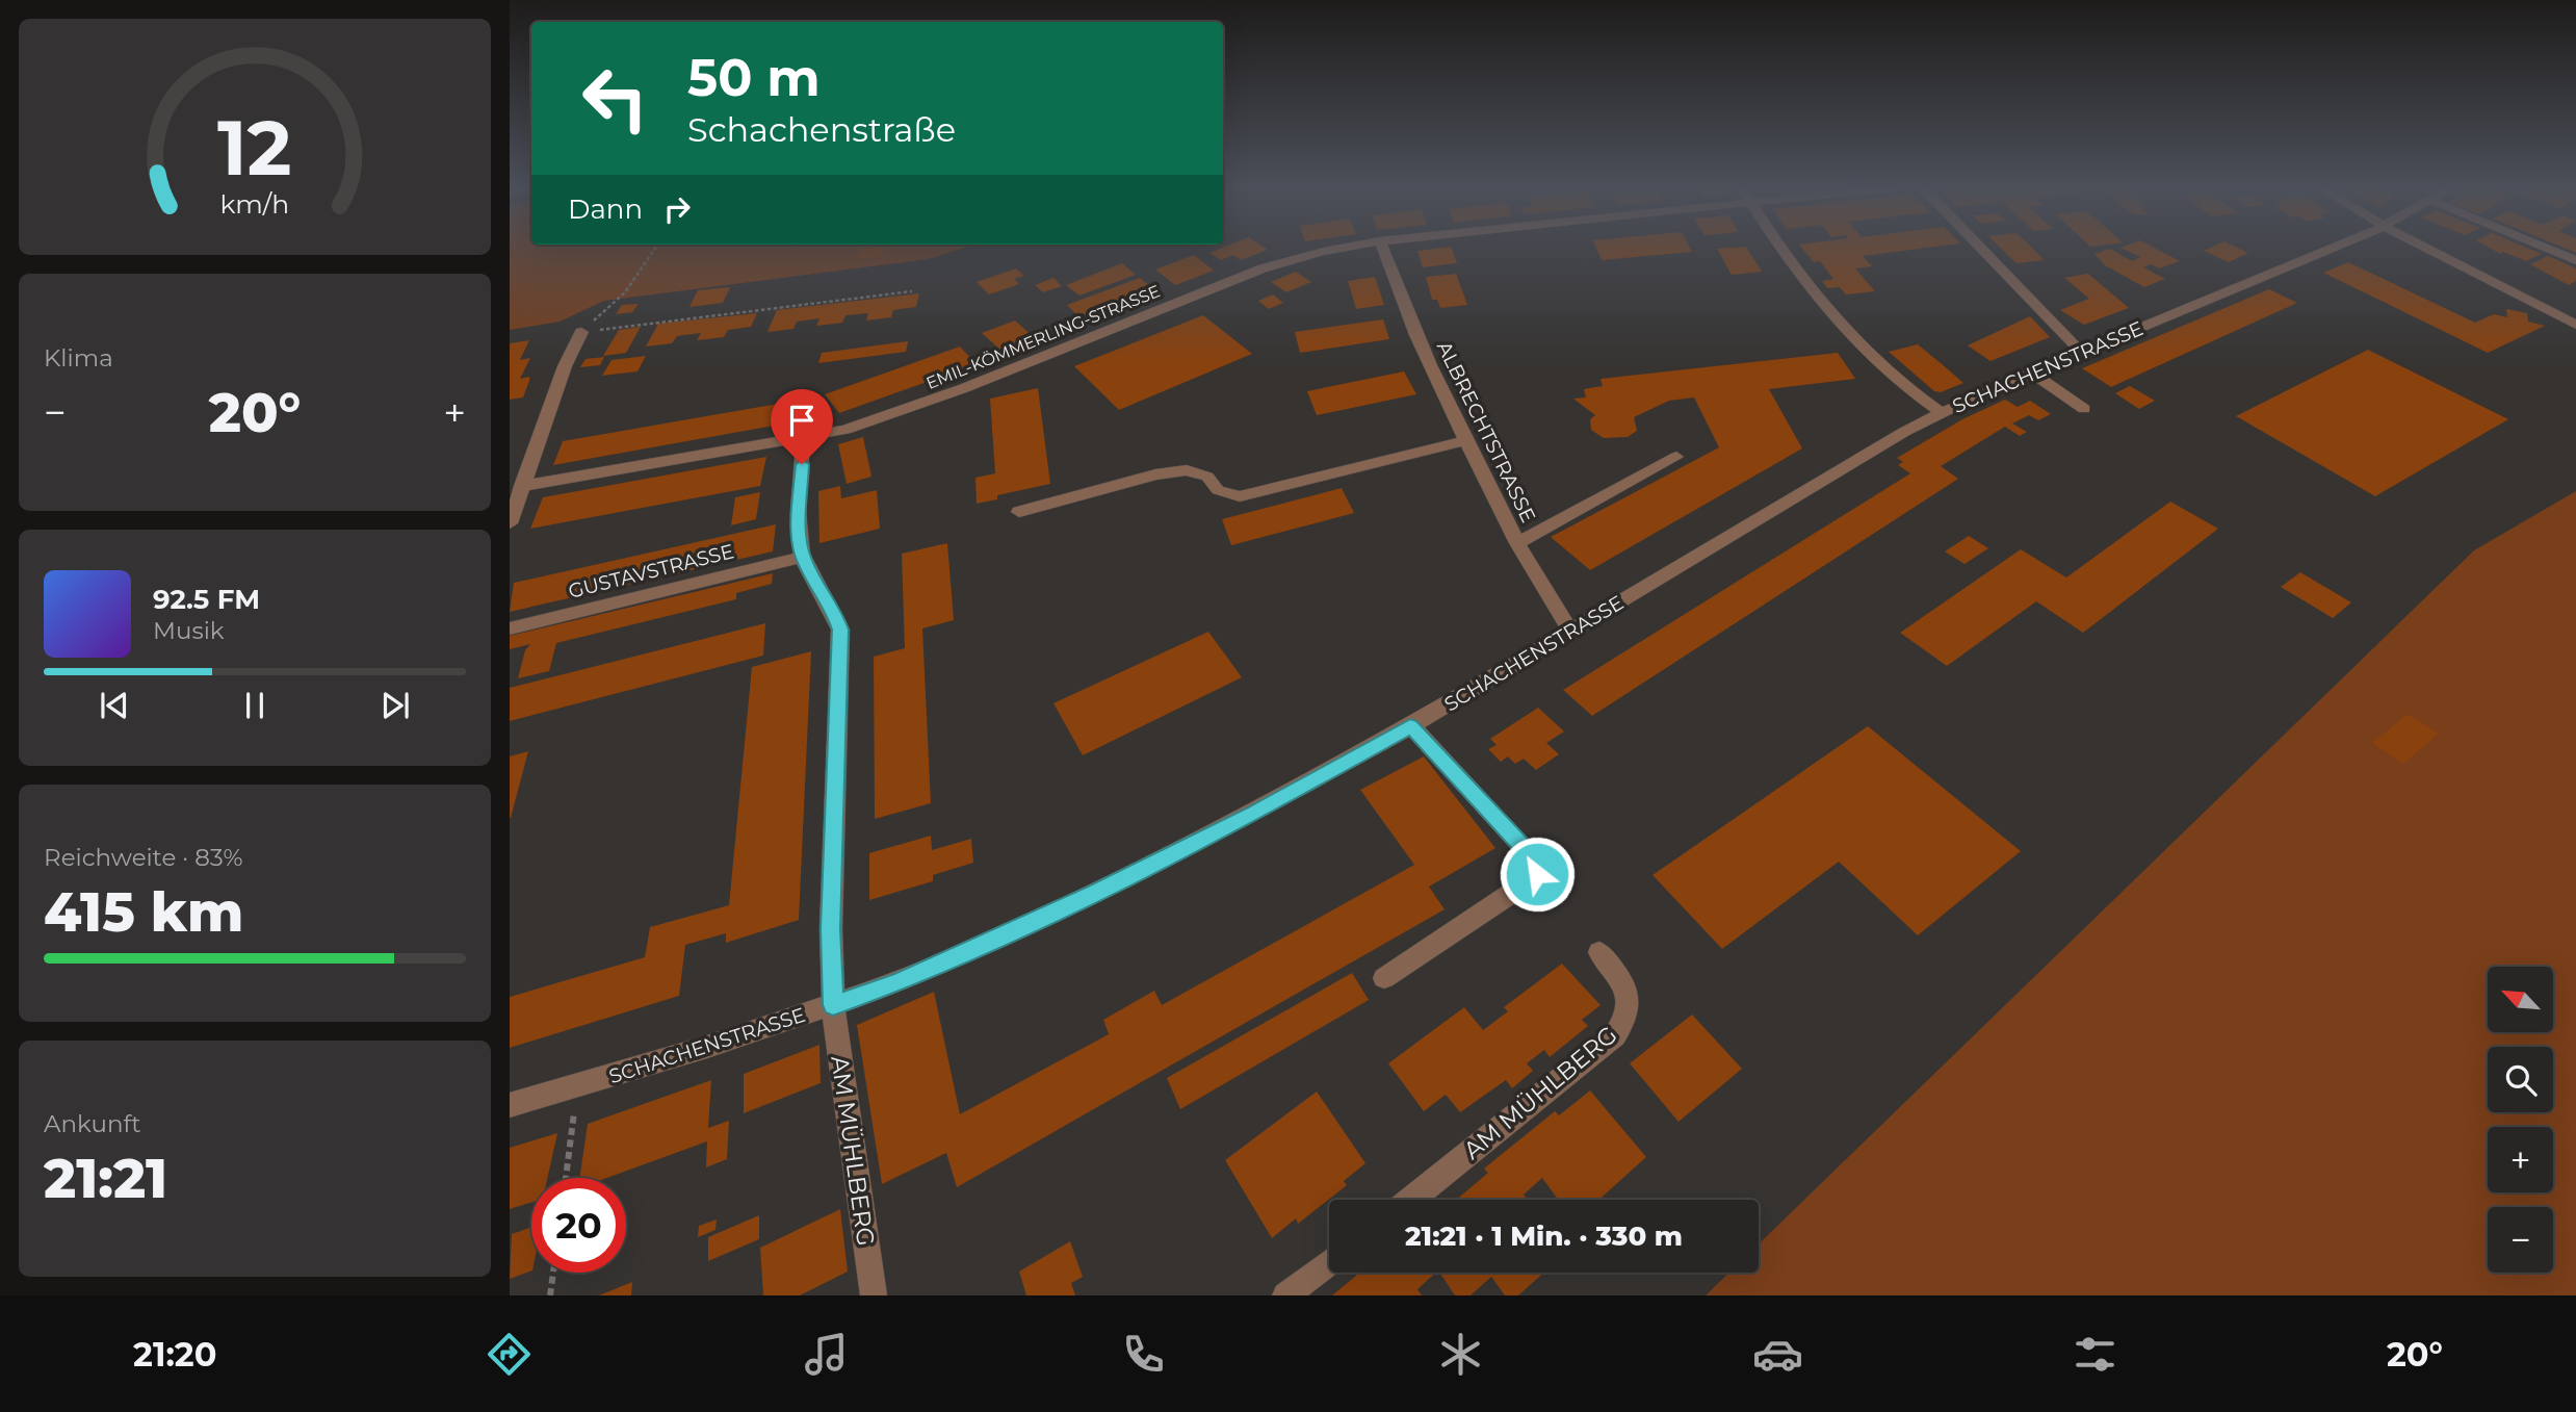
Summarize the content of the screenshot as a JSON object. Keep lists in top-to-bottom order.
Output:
{
  "streets": {
    "street": [
      "EMIL-KÖMMERLING-STRASSE",
      "SCHACHENSTRASSE",
      "ALBRECHTSTRASSE",
      "GUSTAVSTRASSE",
      "AM MÜHLBERG"
    ]
  },
  "crossings": [
    ["SCHACHENSTRASSE", "ALBRECHTSTRASSE"],
    ["SCHACHENSTRASSE", "AM MÜHLBERG"],
    ["GUSTAVSTRASSE", "AM MÜHLBERG"]
  ],
  "north": "top left",
  "page": {
    "turn": ["50 m", "Schachenstraße"],
    "then": "Dann",
    "tile": [
      "Klima",
      ["Reichweite · 83%", "415 km"],
      ["Ankunft", "21:21"]
    ],
    "heat": ["−", "20°", "+"],
    "song": ["92.5 FM", "Musik"],
    "map_buttons": ["+", "−"],
    "limit": "20",
    "trip": "21:21 · 1 Min. · 330 m",
    "tabs": ["21:20", "20°"],
    "gauge": ["12", "km/h"]
  }
}
